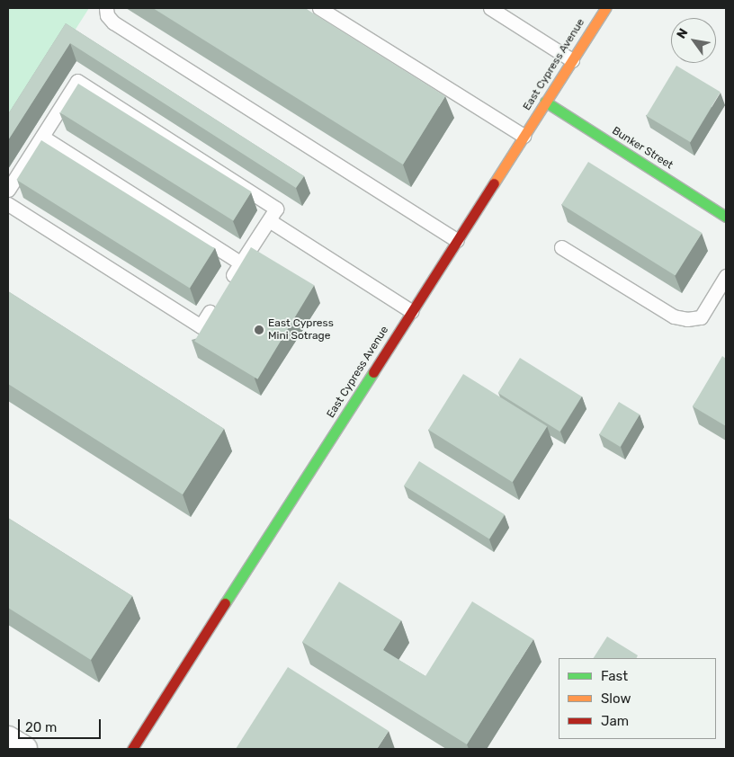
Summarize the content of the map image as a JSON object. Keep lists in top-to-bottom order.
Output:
{
  "streets": {
    "main road": ["East Cypress Avenue", "Bunker Street"]
  },
  "crossings": [
    ["East Cypress Avenue", "Bunker Street"]
  ],
  "places": ["East Cypress Mini Sotrage"],
  "legend": ["Fast", "Slow", "Jam"],
  "scale_bar": "20 m",
  "north": "top left"
}
